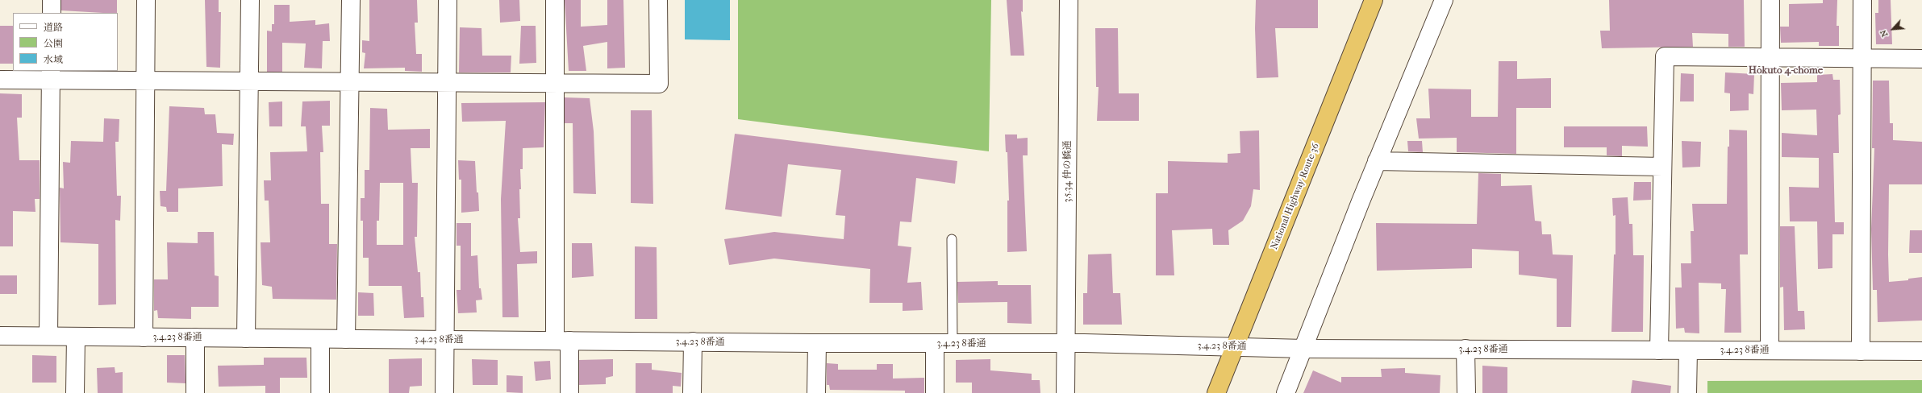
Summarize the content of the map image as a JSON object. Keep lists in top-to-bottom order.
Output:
{
  "streets": {
    "highway": ["National Highway Route 36"],
    "street": ["3.5.34 仲の橋通", "3.4.23 8番通"]
  },
  "crossings": [
    ["3.5.34 仲の橋通", "3.4.23 8番通"],
    ["National Highway Route 36", "3.4.23 8番通"]
  ],
  "districts": ["Hokuto 4-chome"],
  "legend": ["道路", "公園", "水域"],
  "north": "bottom left"
}
